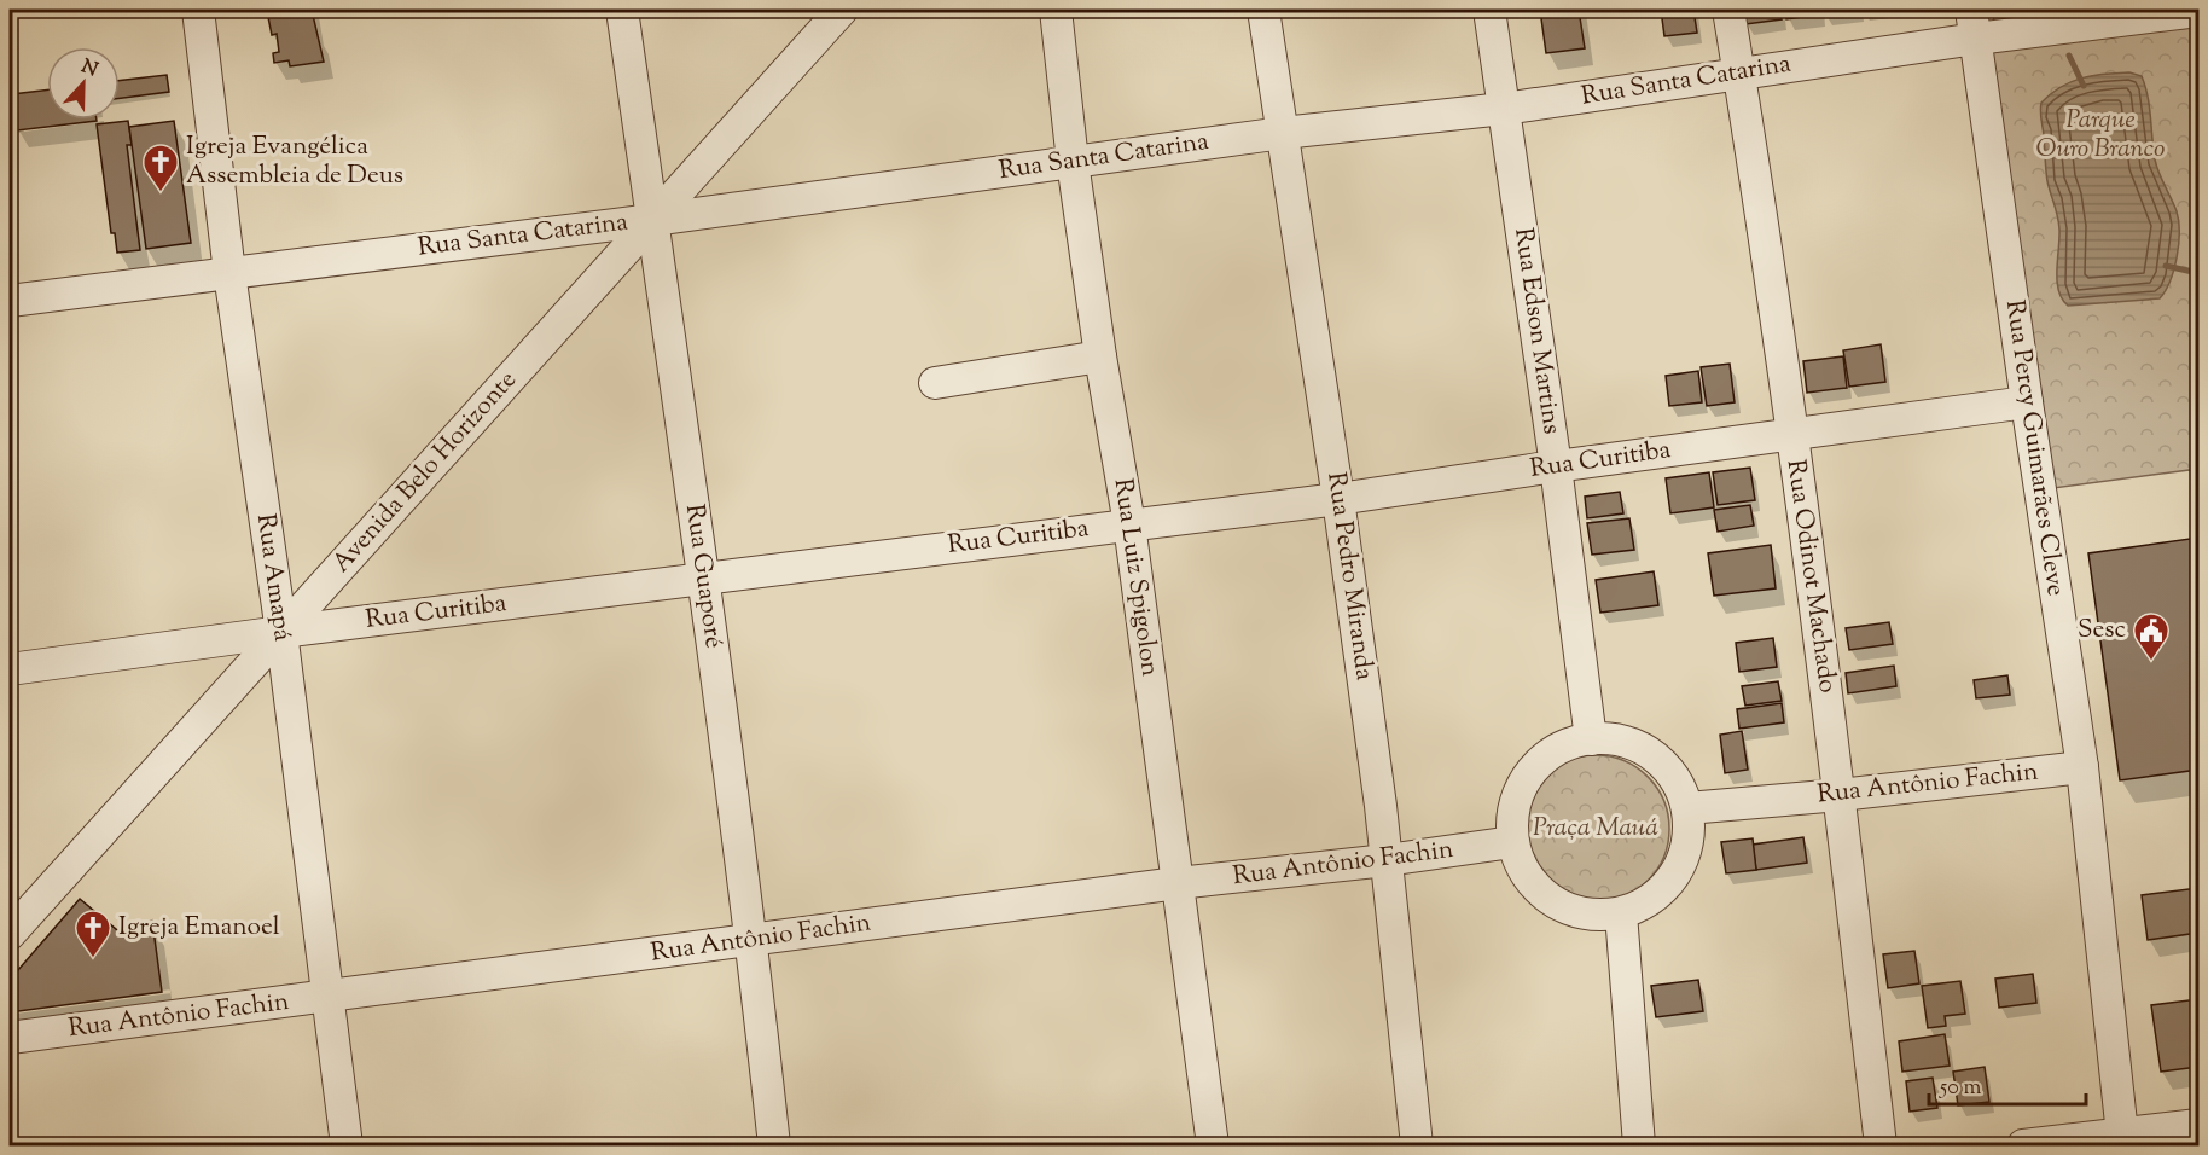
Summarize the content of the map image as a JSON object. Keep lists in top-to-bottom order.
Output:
{
  "streets": {
    "street": [
      "Rua Santa Catarina",
      "Rua Edson Martins",
      "Rua Percy Guimarães Cleve",
      "Rua Curitiba",
      "Avenida Belo Horizonte",
      "Rua Guaporé",
      "Rua Pedro Miranda",
      "Rua Odinot Machado",
      "Rua Amapá",
      "Rua Luiz Spigolon",
      "Rua Antônio Fachin"
    ]
  },
  "crossings": [
    ["Rua Santa Catarina", "Rua Edson Martins"],
    ["Rua Santa Catarina", "Rua Percy Guimarães Cleve"],
    ["Rua Santa Catarina", "Avenida Belo Horizonte"],
    ["Rua Santa Catarina", "Rua Guaporé"],
    ["Rua Santa Catarina", "Rua Pedro Miranda"],
    ["Rua Santa Catarina", "Rua Odinot Machado"],
    ["Rua Santa Catarina", "Rua Amapá"],
    ["Rua Santa Catarina", "Rua Luiz Spigolon"],
    ["Rua Edson Martins", "Rua Curitiba"],
    ["Rua Edson Martins", "Rua Antônio Fachin"],
    ["Rua Percy Guimarães Cleve", "Rua Curitiba"],
    ["Rua Percy Guimarães Cleve", "Rua Antônio Fachin"],
    ["Rua Curitiba", "Avenida Belo Horizonte"],
    ["Rua Curitiba", "Rua Guaporé"],
    ["Rua Curitiba", "Rua Pedro Miranda"],
    ["Rua Curitiba", "Rua Odinot Machado"],
    ["Rua Curitiba", "Rua Amapá"],
    ["Rua Curitiba", "Rua Luiz Spigolon"],
    ["Avenida Belo Horizonte", "Rua Guaporé"],
    ["Avenida Belo Horizonte", "Rua Amapá"],
    ["Rua Guaporé", "Rua Antônio Fachin"],
    ["Rua Pedro Miranda", "Rua Antônio Fachin"],
    ["Rua Odinot Machado", "Rua Antônio Fachin"],
    ["Rua Amapá", "Rua Antônio Fachin"],
    ["Rua Luiz Spigolon", "Rua Antônio Fachin"]
  ],
  "parks": ["Parque Ouro Branco", "Praça Mauá"],
  "places": {
    "church": ["Igreja Evangélica Assembleia de Deus", "Igreja Emanoel"],
    "public building": ["Sesc"]
  },
  "scale_bar": "50 m",
  "north": "top"
}
